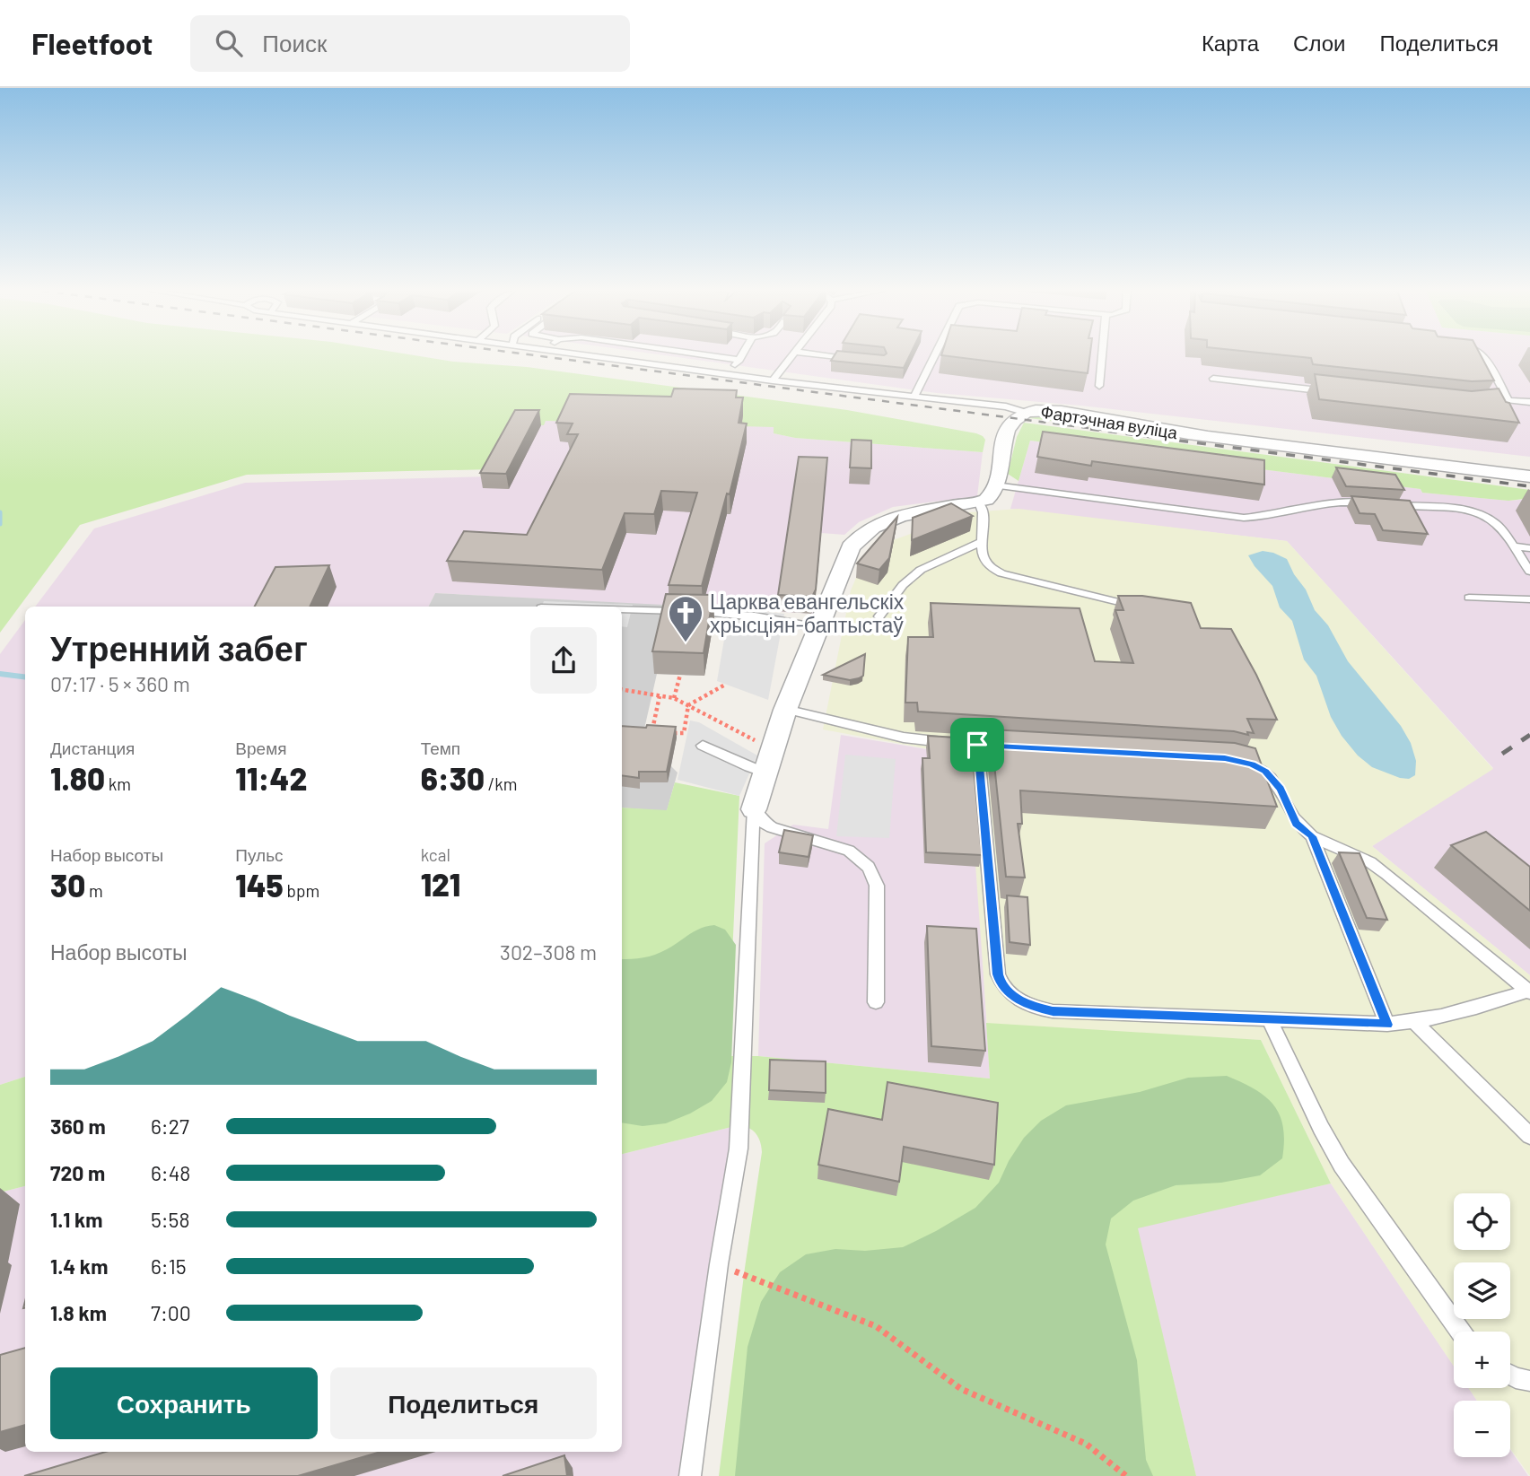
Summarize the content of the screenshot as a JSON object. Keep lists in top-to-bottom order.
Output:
{
  "streets": {
    "street": ["Фартэчная вуліца"]
  },
  "places": {
    "church": ["Царква евангельскіх хрысціян-баптыстаў"]
  },
  "page": {
    "header": "Fleetfoot",
    "search": "Поиск",
    "nav": ["Карта", "Слои", "Поделиться"],
    "heading": ["Утренний забег", "07:17 · 5 × 360 m"],
    "stats": [
      ["Дистанция", "1.80 km"],
      ["Время", "11:42"],
      ["Темп", "6:30 /km"],
      ["Набор высоты", "30 m"],
      ["Пульс", "145 bpm"],
      ["kcal", "121"]
    ],
    "chart": ["Набор высоты", "302–308 m"],
    "list": [
      {
        "name": "360 m",
        "note": "6:27"
      },
      {
        "name": "720 m",
        "note": "6:48"
      },
      {
        "name": "1.1 km",
        "note": "5:58"
      },
      {
        "name": "1.4 km",
        "note": "6:15"
      },
      {
        "name": "1.8 km",
        "note": "7:00"
      }
    ],
    "map_buttons": ["+", "−"],
    "buttons": ["Сохранить", "Поделиться"]
  }
}
